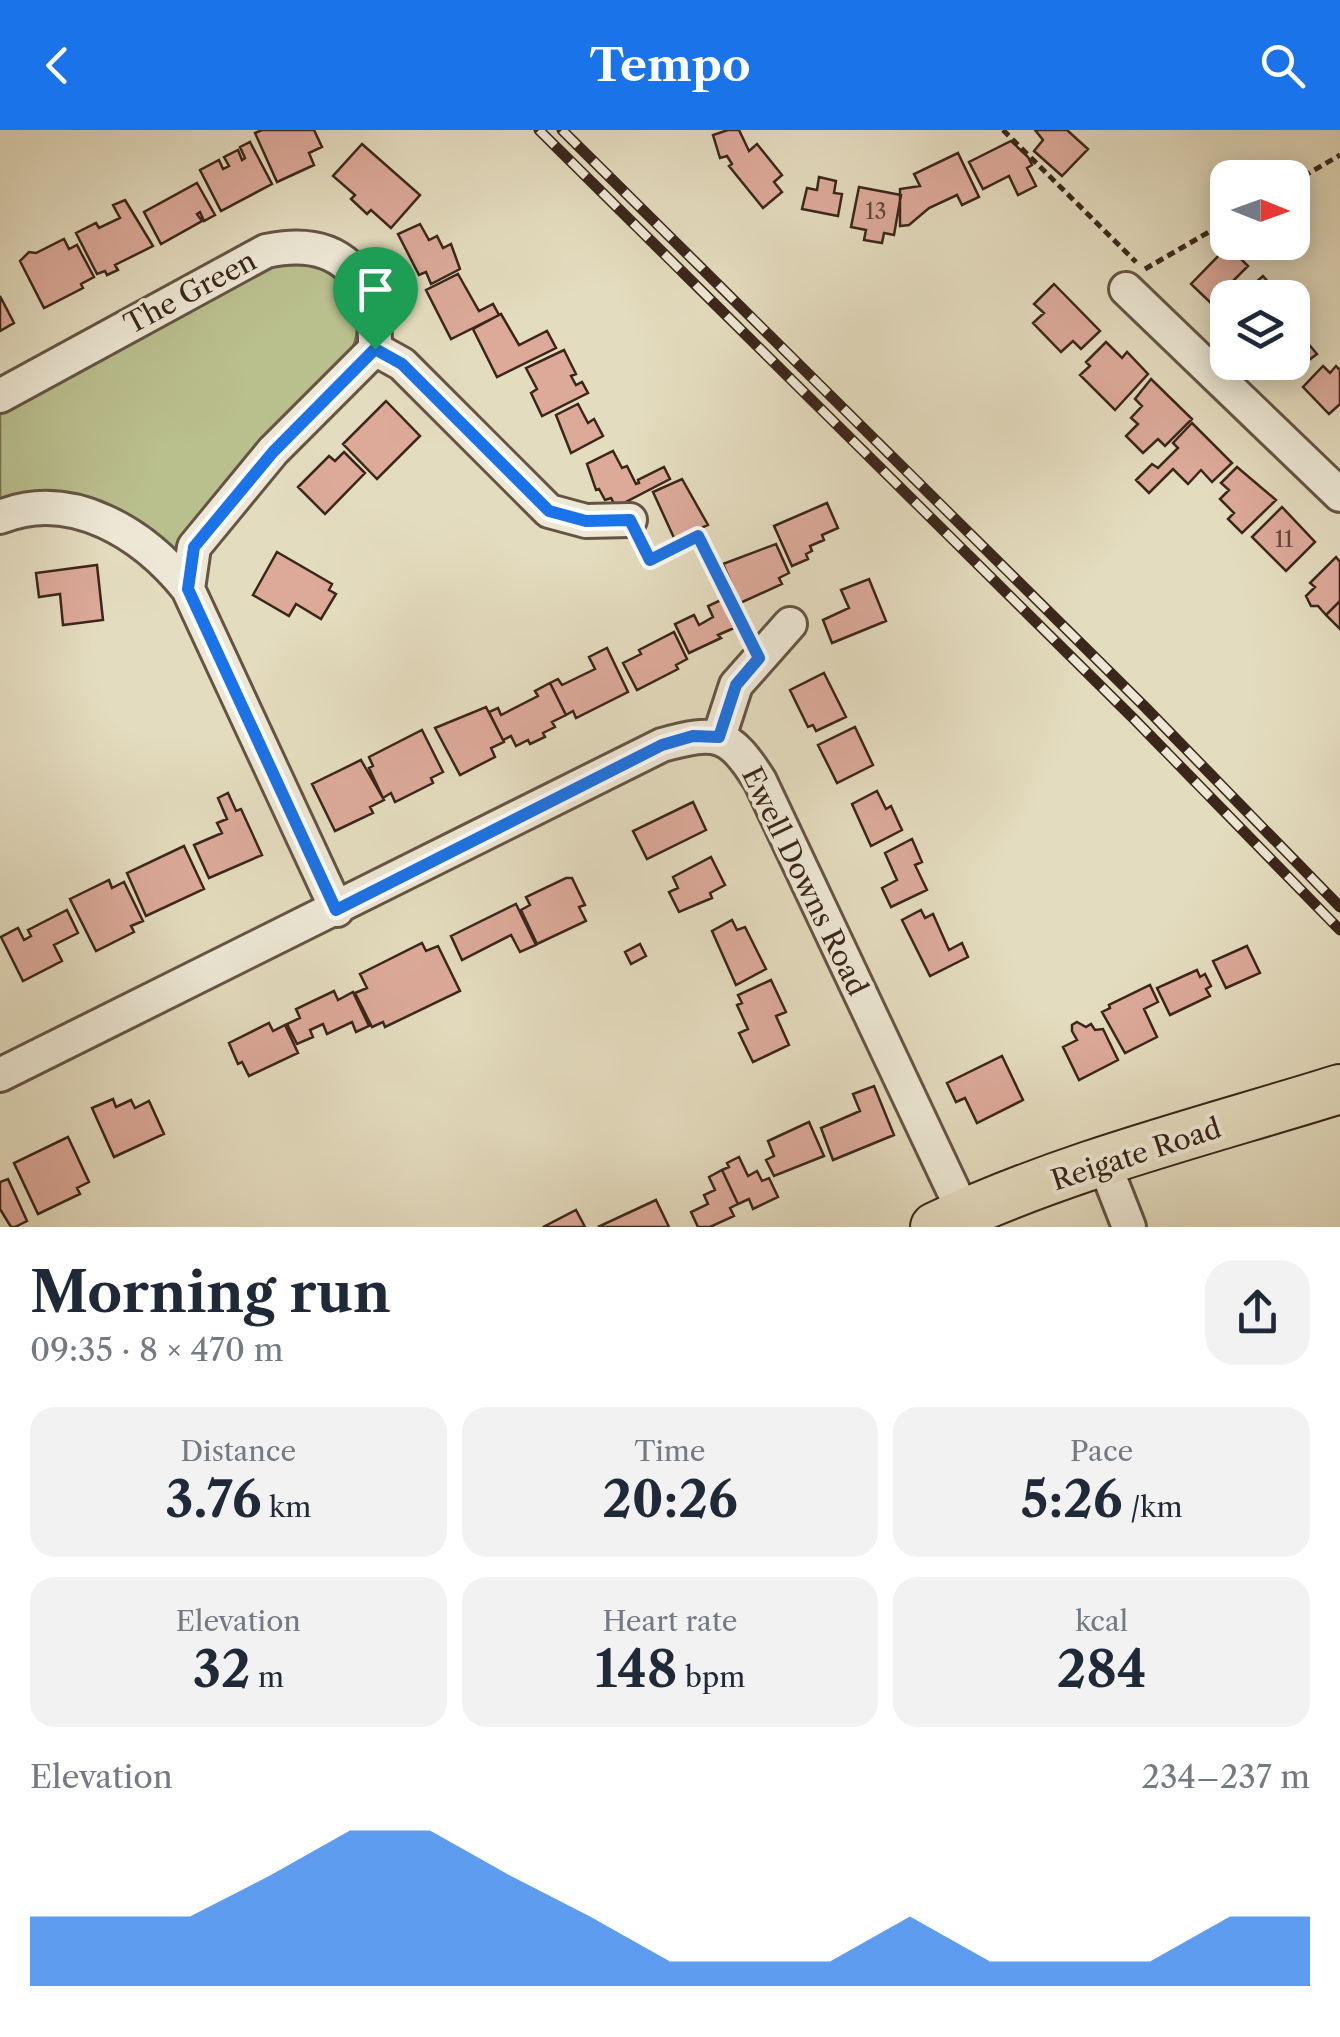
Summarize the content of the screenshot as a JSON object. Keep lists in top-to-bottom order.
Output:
{
  "streets": {
    "highway": ["Reigate Road"],
    "street": ["The Green", "Ewell Downs Road"]
  },
  "crossings": [
    ["Ewell Downs Road", "Reigate Road"]
  ],
  "house_numbers": ["13", "11"],
  "north": "right",
  "page": {
    "header": "Tempo",
    "heading": ["Morning run", "09:35 · 8 × 470 m"],
    "stats": [
      ["Distance", "3.76 km"],
      ["Time", "20:26"],
      ["Pace", "5:26 /km"],
      ["Elevation", "32 m"],
      ["Heart rate", "148 bpm"],
      ["kcal", "284"]
    ],
    "chart": ["Elevation", "234–237 m"]
  }
}
